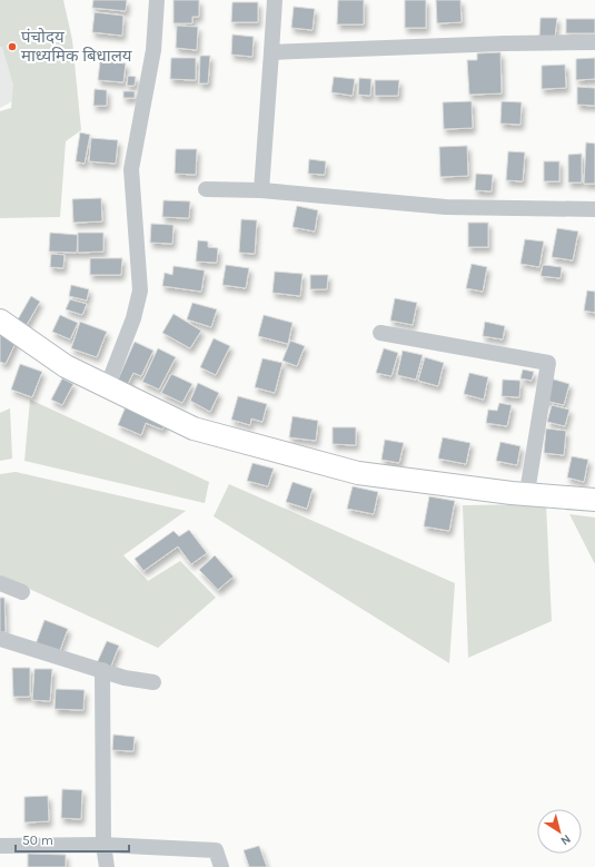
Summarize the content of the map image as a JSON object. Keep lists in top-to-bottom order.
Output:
{
  "places": ["पंचोदय माध्यमिक बिधालय"],
  "scale_bar": "50 m",
  "north": "bottom right"
}
